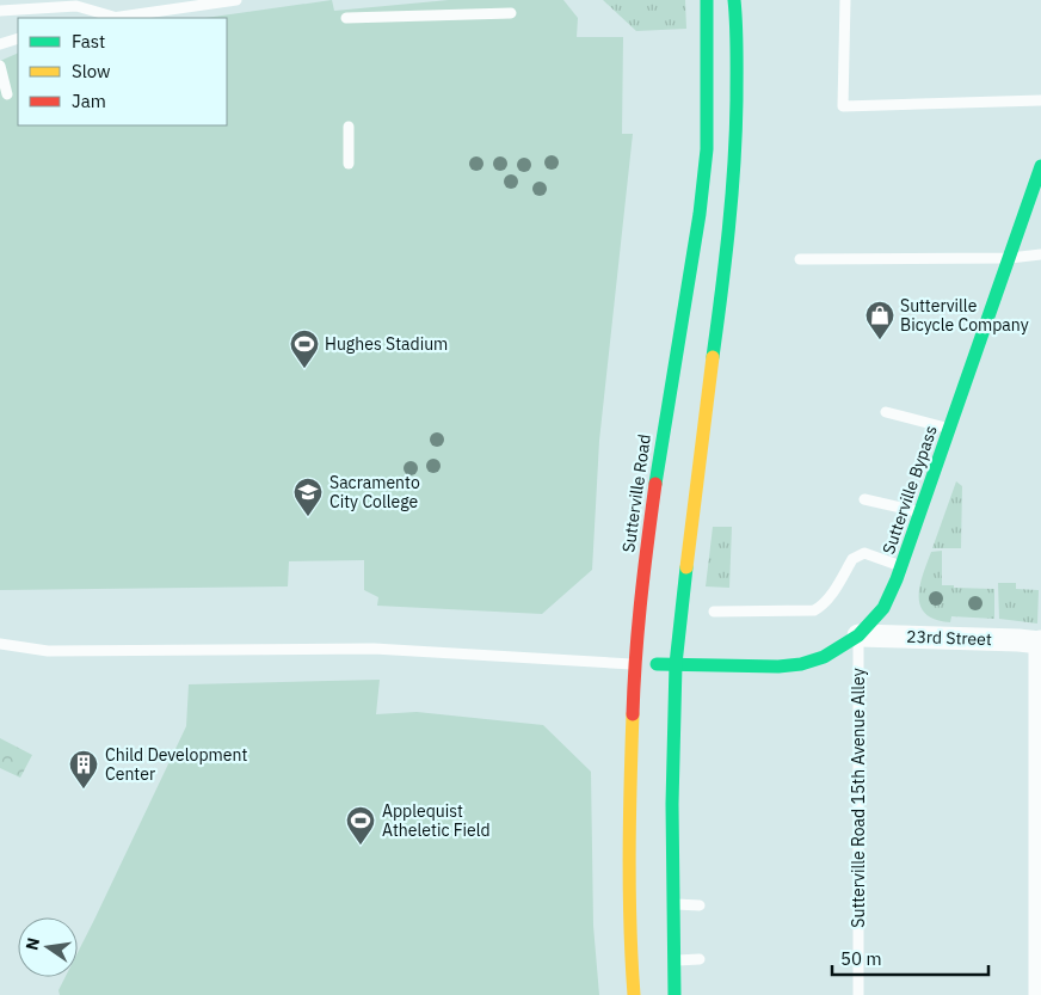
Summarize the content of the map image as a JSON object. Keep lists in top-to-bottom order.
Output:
{
  "streets": {
    "main road": ["Sutterville Bypass", "Sutterville Road"],
    "street": ["23rd Street"],
    "lane": ["Sutterville Road 15th Avenue Alley"]
  },
  "crossings": [
    ["Sutterville Bypass", "Sutterville Road"],
    ["Sutterville Bypass", "23rd Street"],
    ["Sutterville Bypass", "Sutterville Road 15th Avenue Alley"],
    ["23rd Street", "Sutterville Road 15th Avenue Alley"]
  ],
  "places": {
    "shop": ["Sutterville Bicycle Company"],
    "sports": ["Hughes Stadium", "Applequist Atheletic Field"],
    "school or university": ["Sacramento City College"],
    "building": ["Child Development Center"]
  },
  "legend": ["Fast", "Slow", "Jam"],
  "scale_bar": "50 m",
  "north": "left"
}
